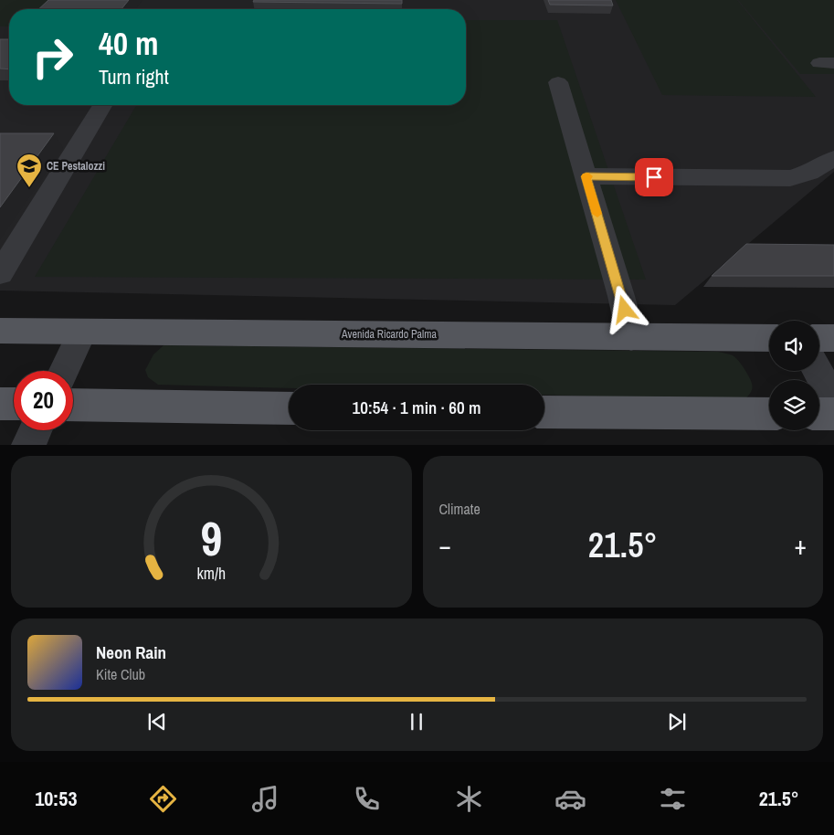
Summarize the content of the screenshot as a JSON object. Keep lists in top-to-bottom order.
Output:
{
  "streets": {
    "main road": ["Avenida Ricardo Palma"]
  },
  "places": {
    "school or university": ["CE Pestalozzi"]
  },
  "page": {
    "turn": ["40 m", "Turn right"],
    "limit": "20",
    "trip": "10:54 · 1 min · 60 m",
    "tile": "Climate",
    "heat": ["−", "21.5°", "+"],
    "song": ["Neon Rain", "Kite Club"],
    "tabs": ["10:53", "21.5°"],
    "gauge": ["9", "km/h"]
  }
}
